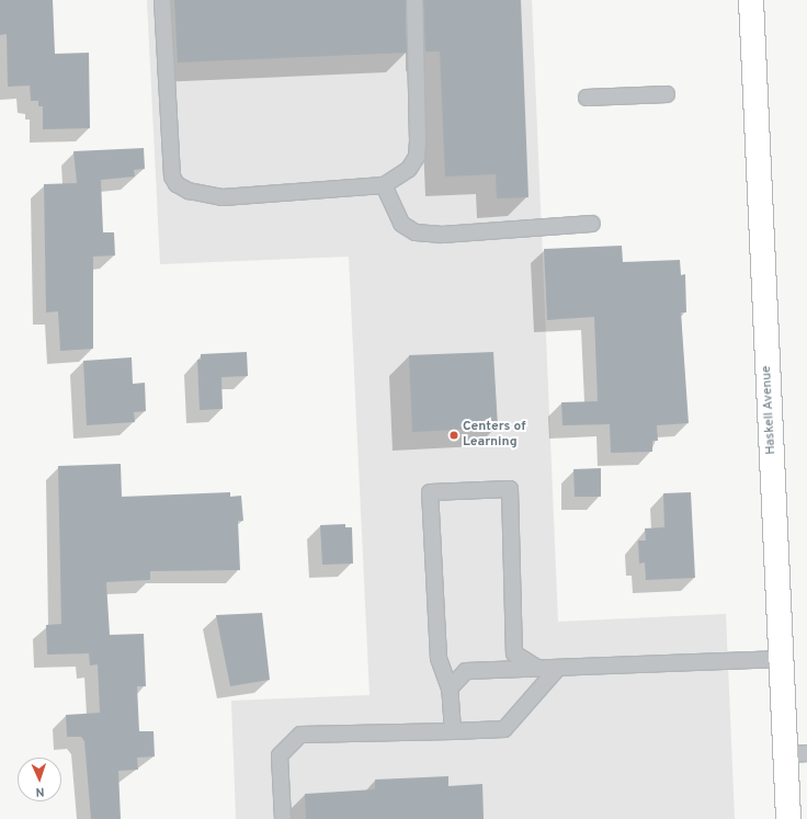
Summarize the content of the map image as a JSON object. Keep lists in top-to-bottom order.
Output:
{
  "streets": {
    "main road": ["Haskell Avenue"]
  },
  "places": ["Centers of Learning"],
  "north": "bottom"
}
